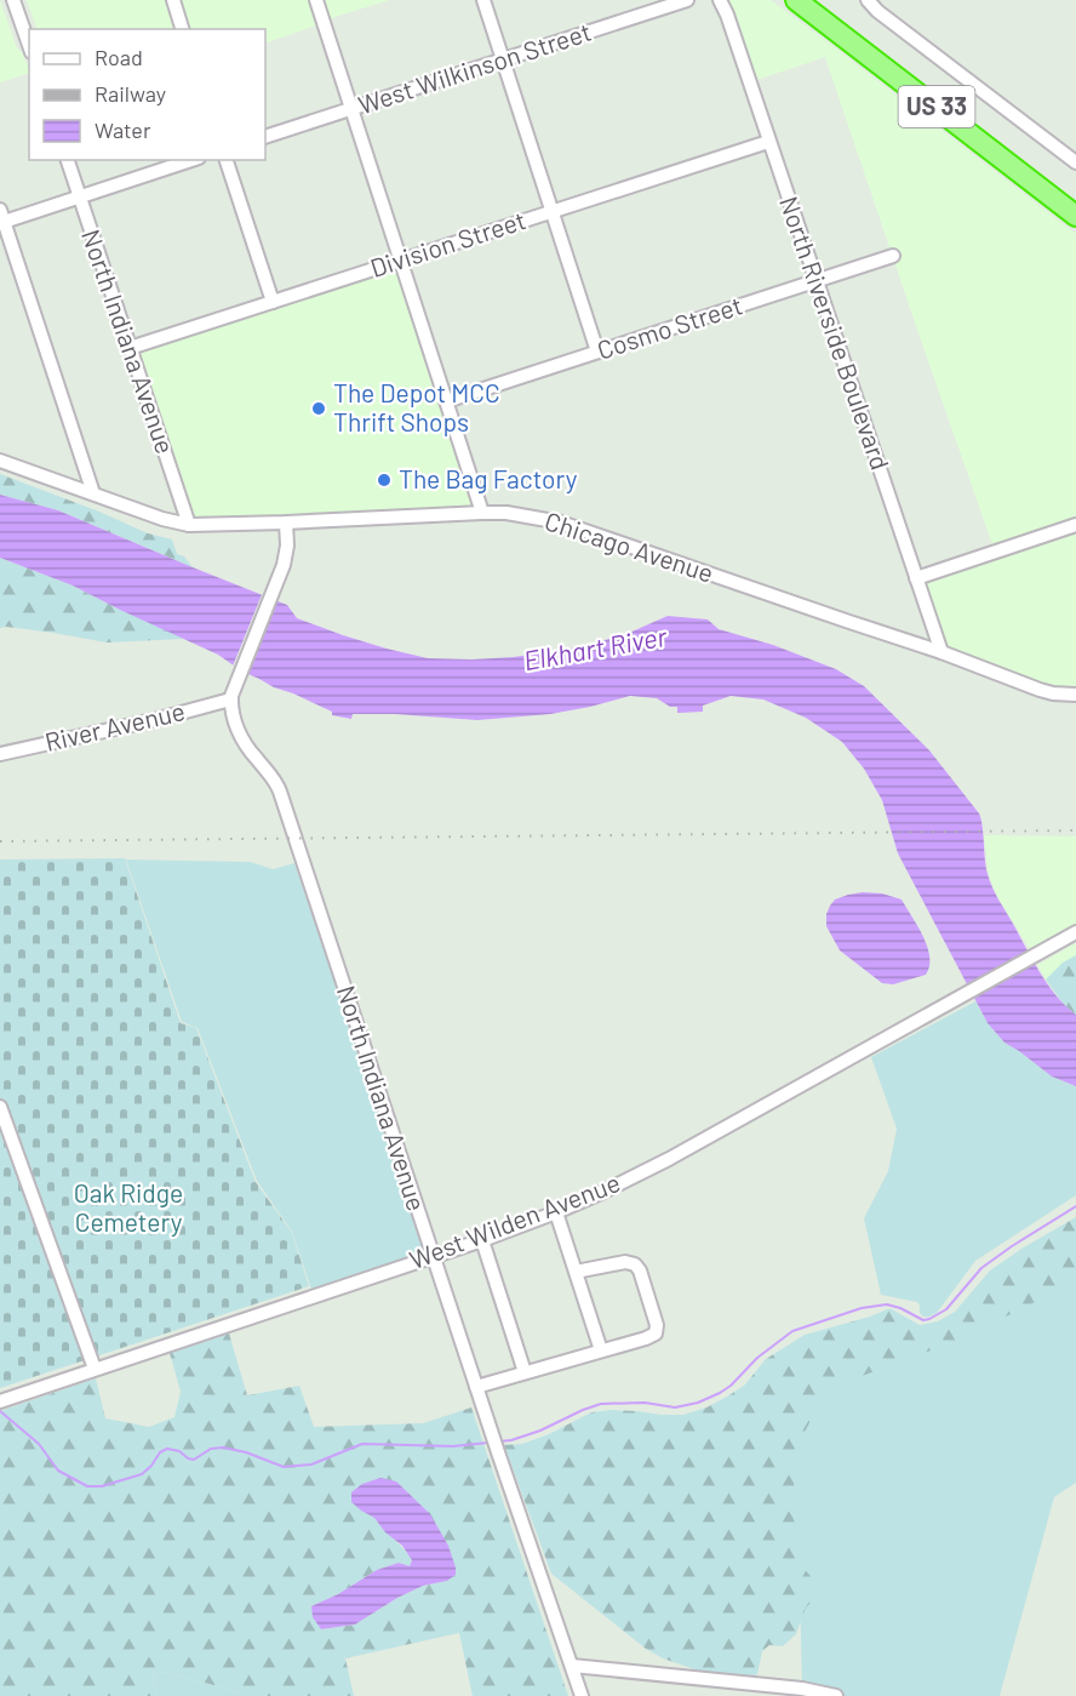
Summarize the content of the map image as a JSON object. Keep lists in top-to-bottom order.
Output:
{
  "streets": {
    "highway": ["US 33"],
    "street": [
      "West Wilkinson Street",
      "Division Street",
      "Cosmo Street",
      "North Riverside Boulevard",
      "North Indiana Avenue",
      "Chicago Avenue",
      "River Avenue",
      "West Wilden Avenue"
    ]
  },
  "crossings": [
    ["Division Street", "North Riverside Boulevard"],
    ["Division Street", "North Indiana Avenue"],
    ["Cosmo Street", "North Riverside Boulevard"],
    ["North Riverside Boulevard", "Chicago Avenue"],
    ["North Indiana Avenue", "Chicago Avenue"],
    ["North Indiana Avenue", "River Avenue"],
    ["North Indiana Avenue", "West Wilden Avenue"]
  ],
  "water": ["Elkhart River"],
  "parks": ["Oak Ridge Cemetery"],
  "places": ["The Depot MCC Thrift Shops", "The Bag Factory"],
  "legend": ["Road", "Railway", "Water"]
}
